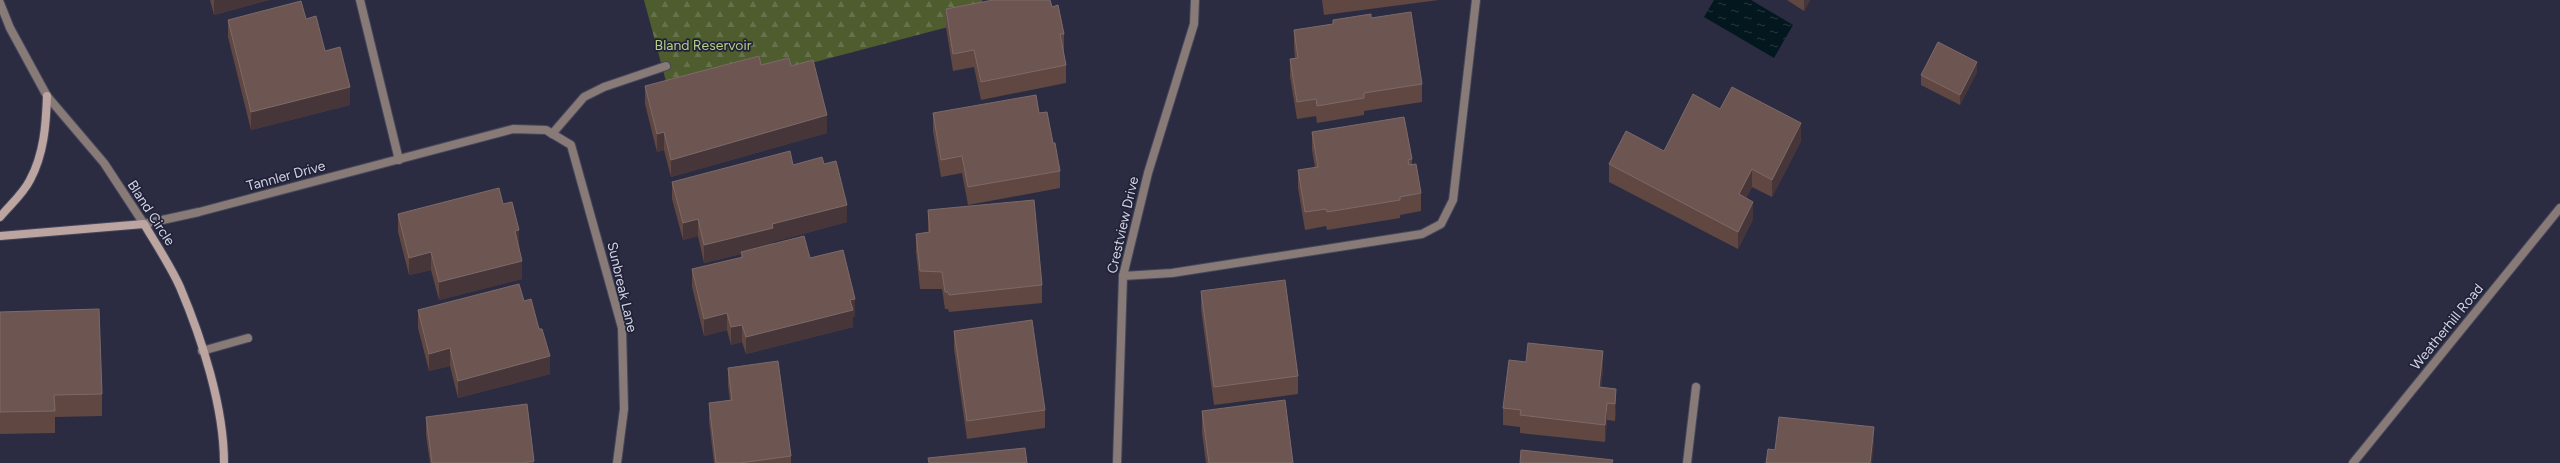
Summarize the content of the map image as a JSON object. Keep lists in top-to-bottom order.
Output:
{
  "streets": {
    "street": [
      "Tannler Drive",
      "Bland Circle",
      "Crestview Drive",
      "Sunbreak Lane",
      "Weatherhill Road"
    ]
  },
  "crossings": [
    ["Tannler Drive", "Bland Circle"],
    ["Tannler Drive", "Sunbreak Lane"]
  ],
  "parks": ["Bland Reservoir"]
}
